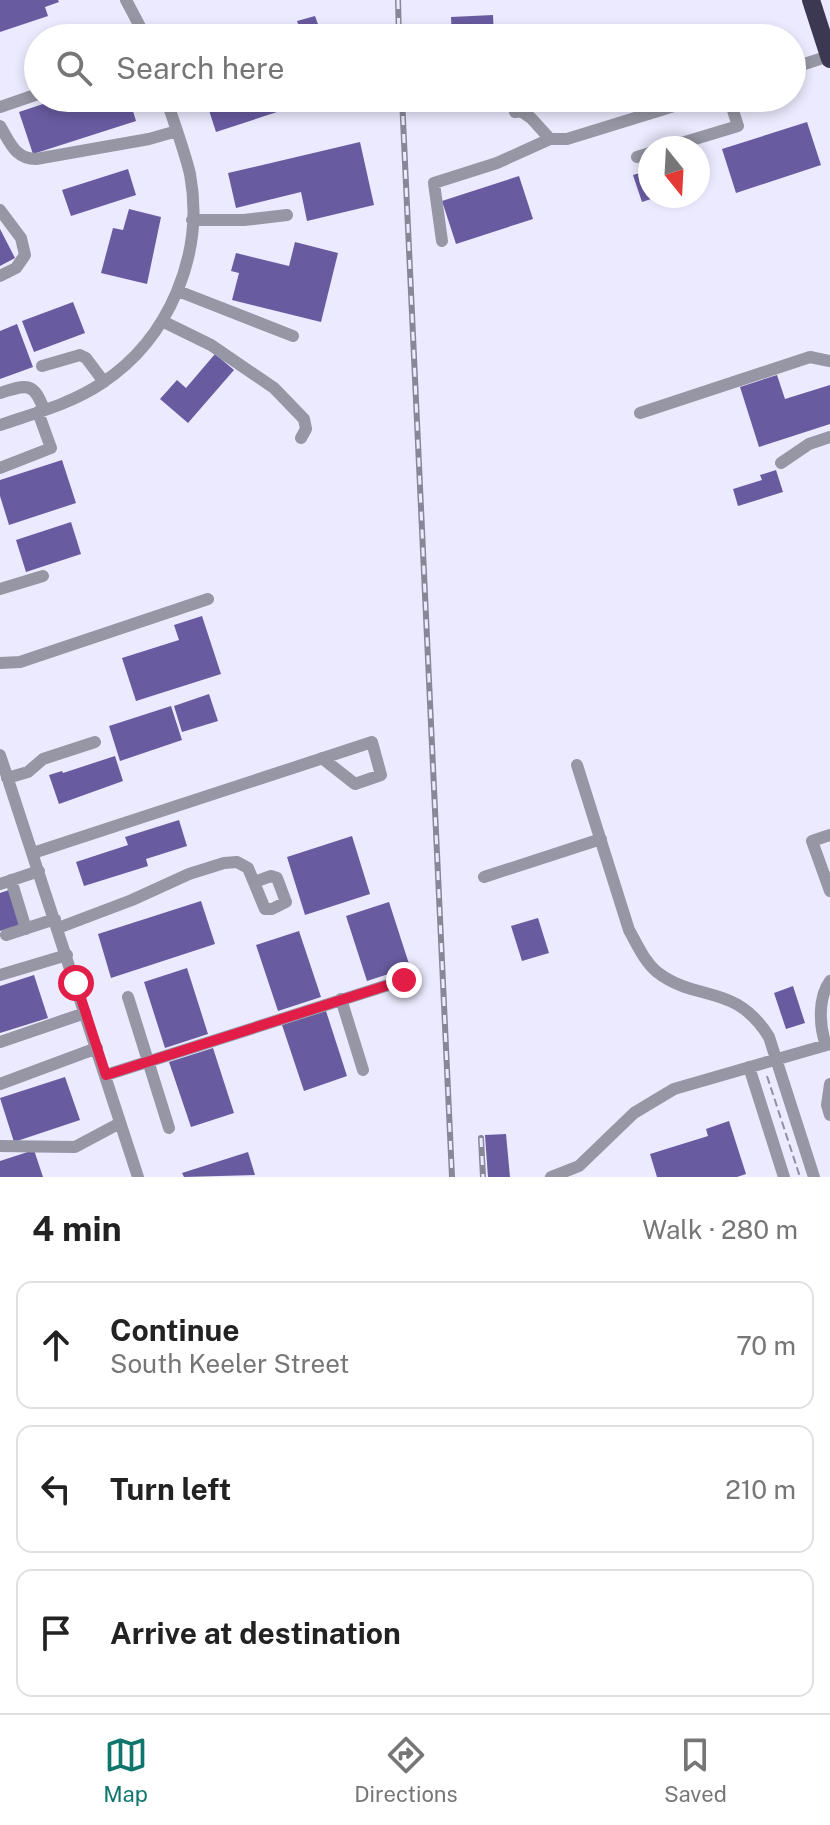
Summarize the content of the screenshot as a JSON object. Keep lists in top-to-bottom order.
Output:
{
  "north": "bottom",
  "page": {
    "search": "Search here",
    "heading": ["4 min", "Walk · 280 m"],
    "list": [
      ["Continue", "South Keeler Street", "70 m"],
      ["Turn left", "210 m"],
      "Arrive at destination"
    ],
    "nav": ["Map", "Directions", "Saved"]
  }
}
